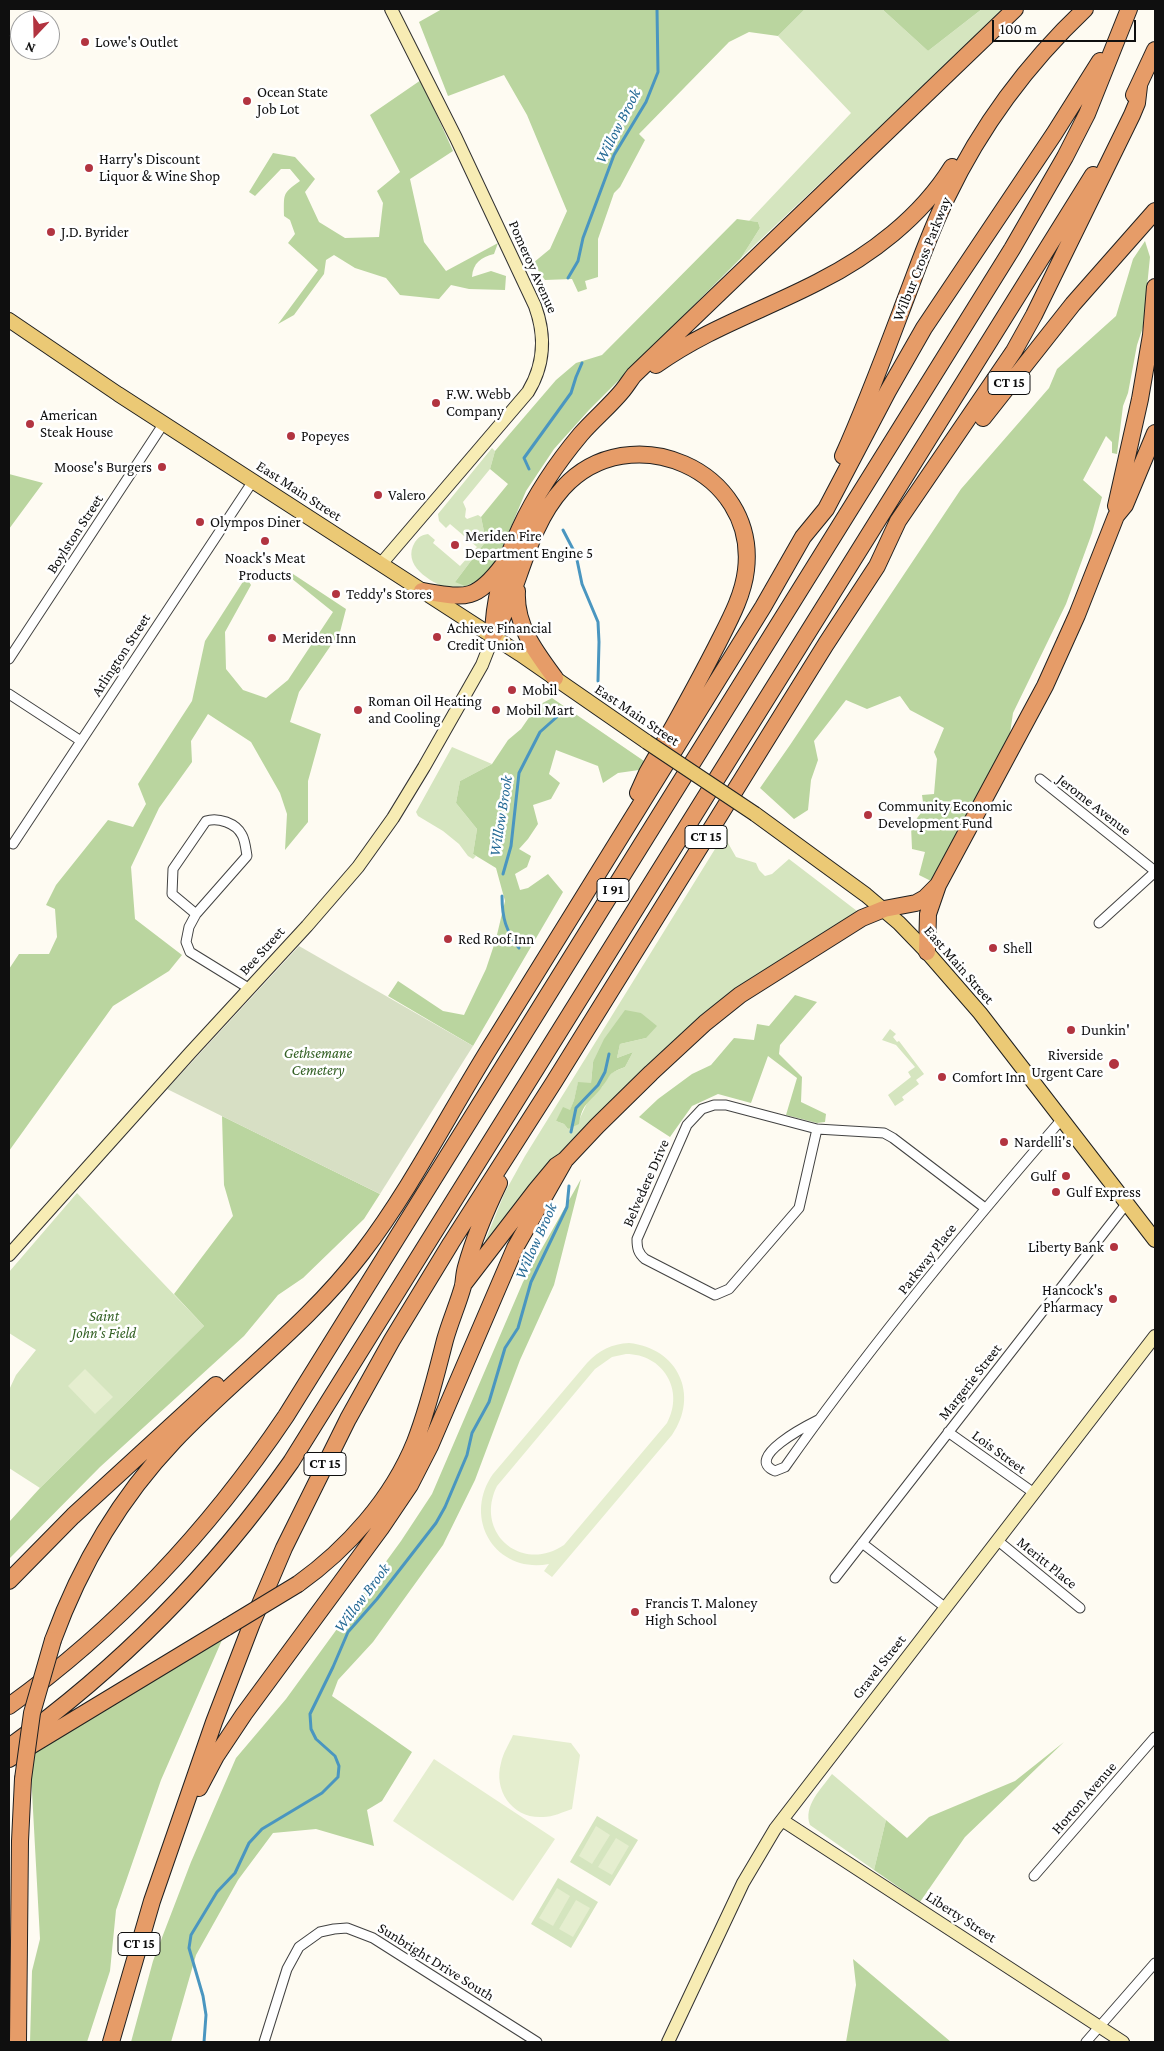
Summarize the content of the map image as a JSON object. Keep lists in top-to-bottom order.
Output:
{
  "streets": {
    "highway": ["Wilbur Cross Parkway", "CT 15", "I 91"],
    "main road": [
      "Pomeroy Avenue",
      "East Main Street",
      "Bee Street",
      "Gravel Street",
      "Liberty Street"
    ],
    "street": [
      "Boylston Street",
      "Arlington Street",
      "Jerome Avenue",
      "Belvedere Drive",
      "Parkway Place",
      "Margerie Street",
      "Lois Street",
      "Meritt Place",
      "Horton Avenue",
      "Sunbright Drive South"
    ]
  },
  "crossings": [
    ["Pomeroy Avenue", "East Main Street"],
    ["East Main Street", "Boylston Street"],
    ["East Main Street", "Arlington Street"],
    ["East Main Street", "Bee Street"],
    ["East Main Street", "Parkway Place"],
    ["East Main Street", "Margerie Street"],
    ["Belvedere Drive", "Parkway Place"],
    ["Margerie Street", "Lois Street"],
    ["Lois Street", "Gravel Street"],
    ["Meritt Place", "Gravel Street"],
    ["Gravel Street", "Liberty Street"]
  ],
  "water": ["Willow Brook"],
  "parks": ["Gethsemane Cemetery", "Saint John's Field"],
  "places": [
    "Lowe's Outlet",
    "Ocean State Job Lot",
    "Harry's Discount Liquor & Wine Shop",
    "J.D. Byrider",
    "F.W. Webb Company",
    "American Steak House",
    "Popeyes",
    "Moose's Burgers",
    "Valero",
    "Olympos Diner",
    "Noack's Meat Products",
    "Meriden Fire Department Engine 5",
    "Teddy's Stores",
    "Achieve Financial Credit Union",
    "Meriden Inn",
    "Mobil",
    "Roman Oil Heating and Cooling",
    "Mobil Mart",
    "Community Economic Development Fund",
    "Red Roof Inn",
    "Shell",
    "Dunkin'",
    "Riverside Urgent Care",
    "Comfort Inn",
    "Nardelli's",
    "Gulf",
    "Gulf Express",
    "Liberty Bank",
    "Hancock's Pharmacy",
    "Francis T. Maloney High School"
  ],
  "scale_bar": "100 m",
  "north": "bottom"
}
